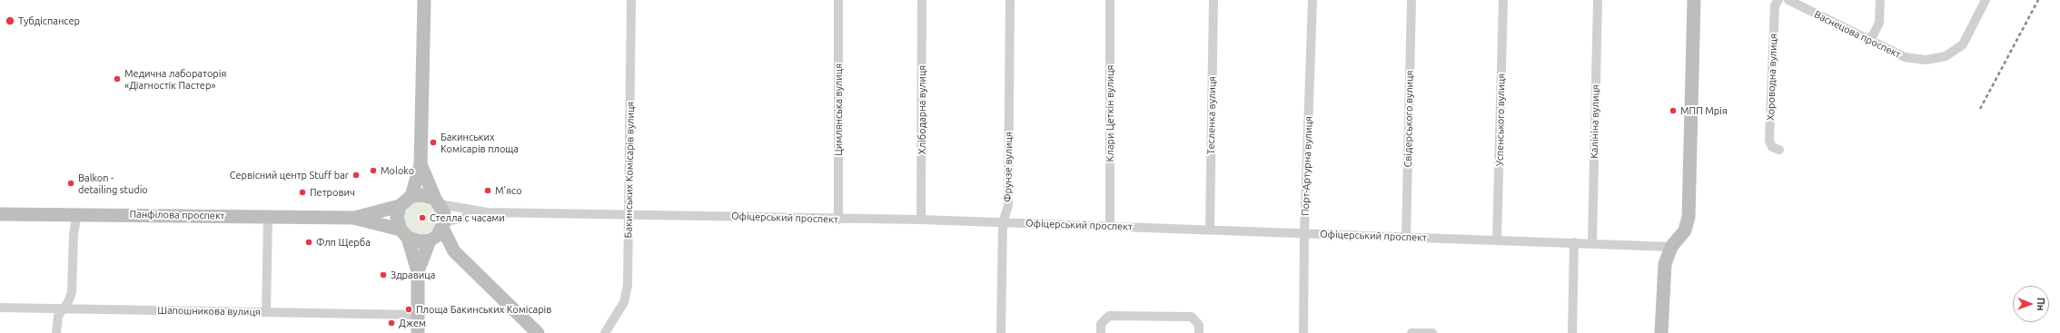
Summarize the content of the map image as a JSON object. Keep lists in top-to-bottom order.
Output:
{
  "streets": {
    "street": [
      "Васнецова проспект",
      "Хороводна вулиця",
      "Цимлянська вулиця",
      "Хлібодарна вулиця",
      "Клари Цеткін вулиця",
      "Тесленка вулиця",
      "Свідерського вулиця",
      "Успенського вулиця",
      "Калініна вулиця",
      "Порт-Артурна вулиця",
      "Фрунзе вулиця",
      "Бакинських Комісарів вулиця",
      "Панфілова проспект",
      "Офіцерський проспект",
      "Шапошникова вулиця"
    ]
  },
  "crossings": [
    ["Цимлянська вулиця", "Офіцерський проспект"],
    ["Хлібодарна вулиця", "Офіцерський проспект"],
    ["Клари Цеткін вулиця", "Офіцерський проспект"],
    ["Тесленка вулиця", "Офіцерський проспект"],
    ["Свідерського вулиця", "Офіцерський проспект"],
    ["Успенського вулиця", "Офіцерський проспект"],
    ["Калініна вулиця", "Офіцерський проспект"],
    ["Порт-Артурна вулиця", "Офіцерський проспект"],
    ["Фрунзе вулиця", "Офіцерський проспект"],
    ["Бакинських Комісарів вулиця", "Офіцерський проспект"]
  ],
  "places": [
    "Тубдіспансер",
    "Медична лабораторія «Діагностік Пастер»",
    "МПП Мрія",
    "Бакинських Комісарів площа",
    "Moloko",
    "Сервісний центр Stuff bar",
    "Balkon - detailing studio",
    "М'ясо",
    "Петрович",
    "Стелла с часами",
    "Флп Щерба",
    "Здравица",
    "Площа Бакинських Комісарів",
    "Джем"
  ],
  "north": "right"
}
